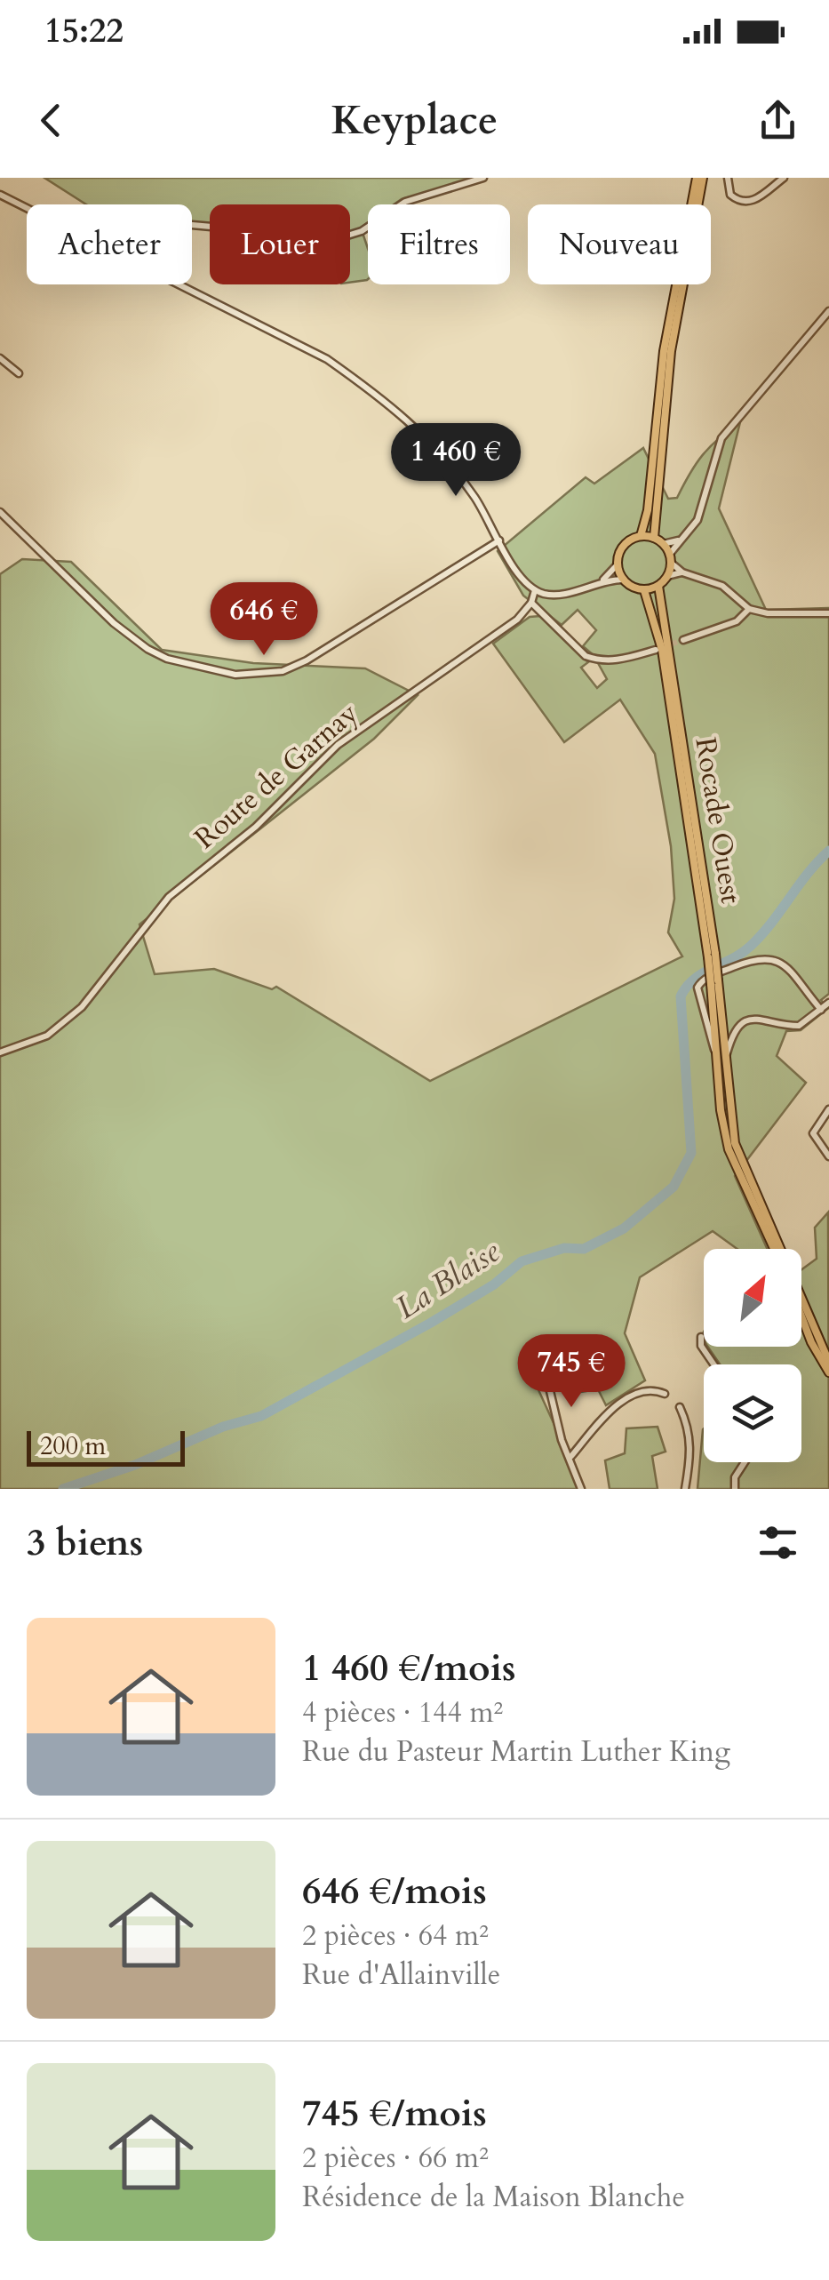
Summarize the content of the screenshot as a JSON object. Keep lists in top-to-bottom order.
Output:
{
  "streets": {
    "main road": ["Rocade Ouest"],
    "street": ["Route de Garnay"]
  },
  "water": ["La Blaise"],
  "scale_bar": "200 m",
  "north": "top right",
  "page": {
    "status": "15:22",
    "header": "Keyplace",
    "chip": [
      "Acheter",
      "Louer",
      "Filtres",
      "Nouveau"
    ],
    "price": ["1 460 €", "646 €", "745 €"],
    "scale": "200 m",
    "heading": "3 biens",
    "list": [
      {
        "name": "1 460 €/mois",
        "note": "4 pièces · 144 m² · Rue du Pasteur Martin Luther King"
      },
      {
        "name": "646 €/mois",
        "note": "2 pièces · 64 m² · Rue d'Allainville"
      },
      {
        "name": "745 €/mois",
        "note": "2 pièces · 66 m² · Résidence de la Maison Blanche"
      }
    ]
  }
}
